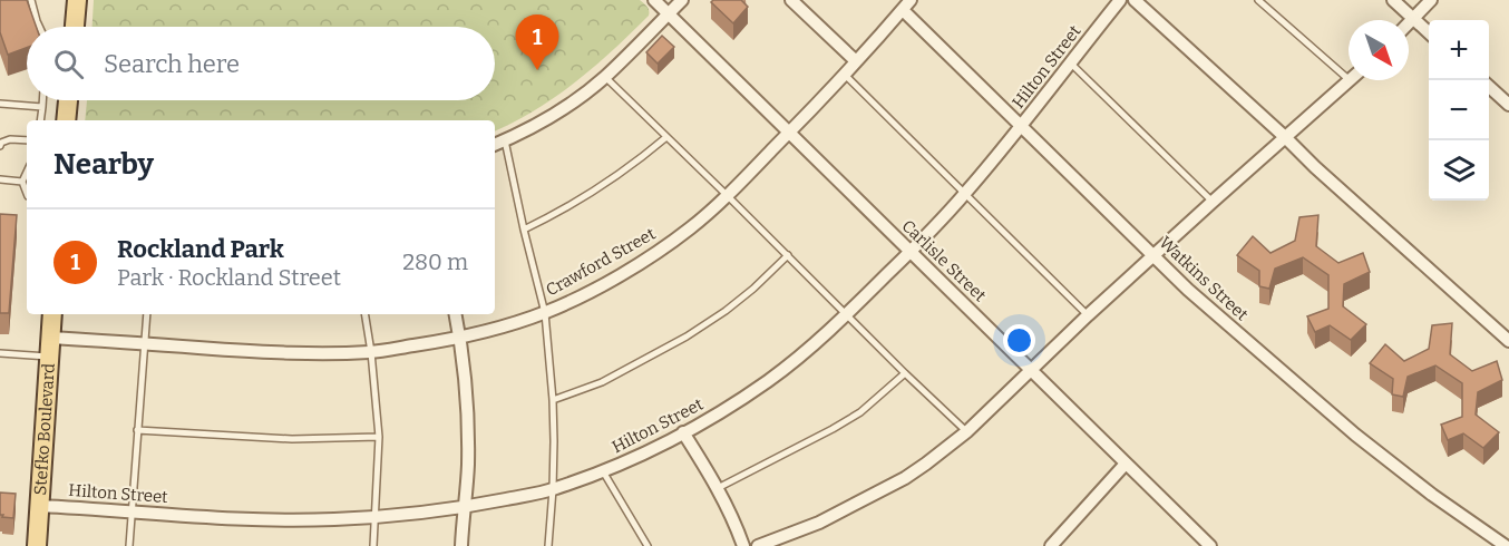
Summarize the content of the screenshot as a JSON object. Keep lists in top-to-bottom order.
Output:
{
  "streets": {
    "main road": ["Stefko Boulevard"],
    "street": [
      "Hilton Street",
      "Carlisle Street",
      "Crawford Street",
      "Watkins Street"
    ]
  },
  "crossings": [
    ["Hilton Street", "Carlisle Street"],
    ["Hilton Street", "Watkins Street"],
    ["Hilton Street", "Stefko Boulevard"],
    ["Carlisle Street", "Crawford Street"],
    ["Crawford Street", "Watkins Street"],
    ["Crawford Street", "Stefko Boulevard"]
  ],
  "north": "bottom right",
  "page": {
    "pins": "1",
    "map_buttons": ["+", "−"],
    "search": "Search here",
    "heading": "Nearby",
    "list": [
      {
        "mark": "1",
        "name": "Rockland Park",
        "note": "Park · Rockland Street",
        "value": "280 m"
      }
    ]
  }
}
